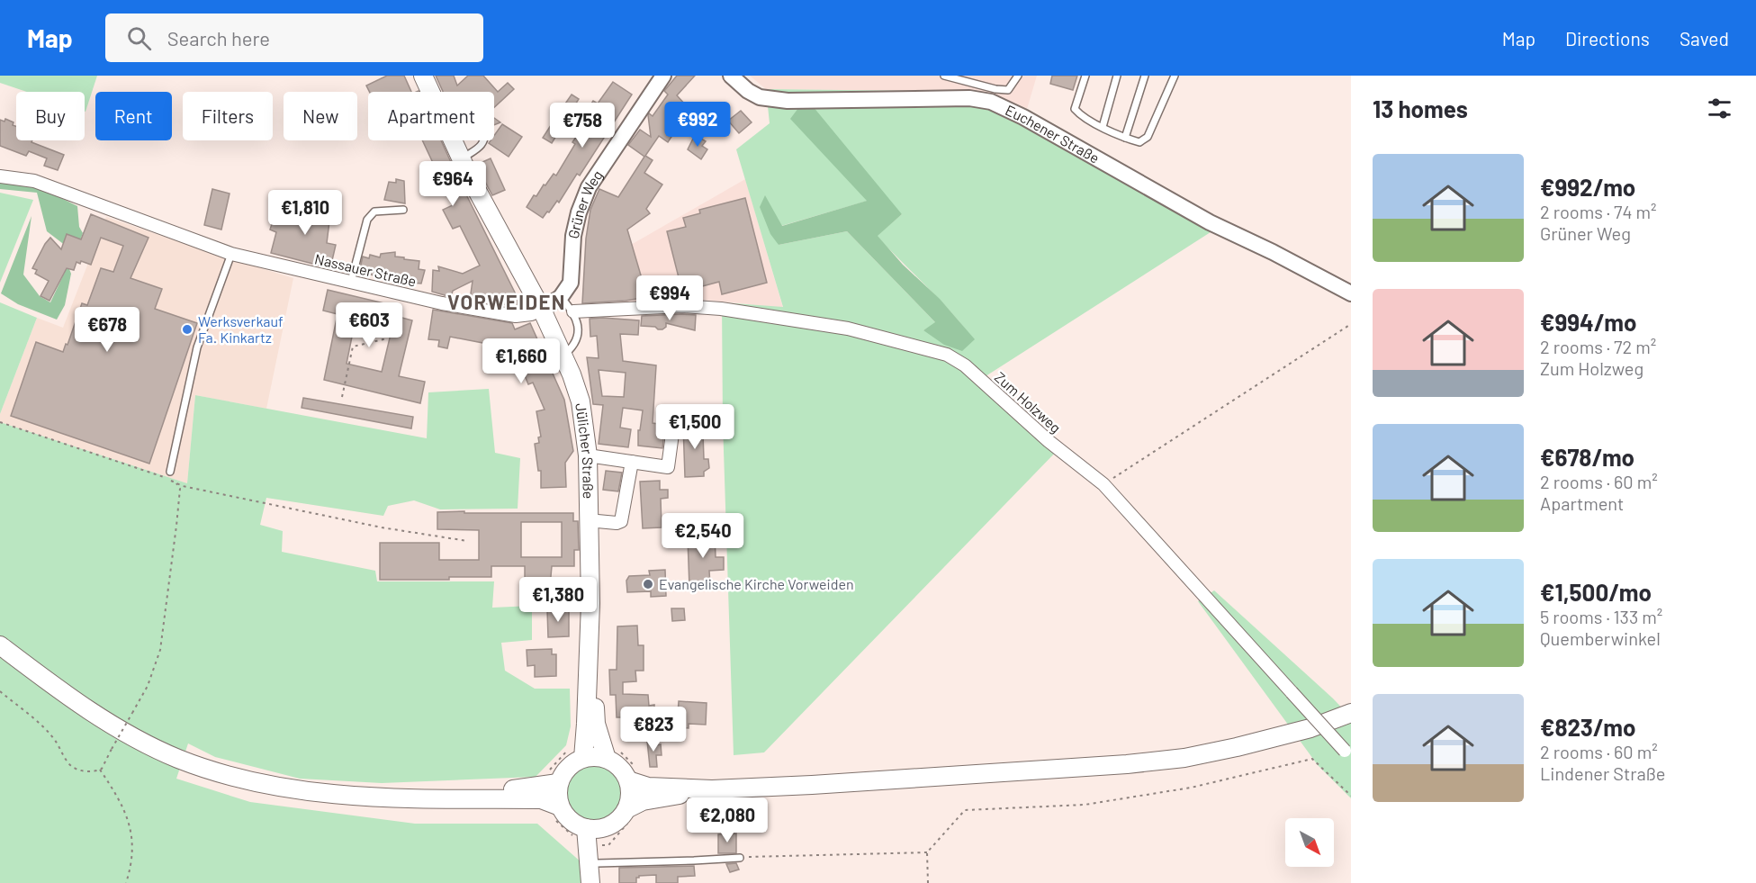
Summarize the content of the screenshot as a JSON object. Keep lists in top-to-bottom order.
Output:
{
  "streets": {
    "main road": ["Jülicher Straße"],
    "street": [
      "Euchener Straße",
      "Grüner Weg",
      "Nassauer Straße",
      "Zum Holzweg"
    ]
  },
  "crossings": [
    ["Grüner Weg", "Nassauer Straße"],
    ["Grüner Weg", "Jülicher Straße"],
    ["Nassauer Straße", "Jülicher Straße"]
  ],
  "districts": ["VORWEIDEN"],
  "places": ["Werksverkauf Fa. Kinkartz", "Evangelische Kirche Vorweiden"],
  "north": "bottom right",
  "page": {
    "header": "Map",
    "search": "Search here",
    "nav": ["Map", "Directions", "Saved"],
    "heading": "13 homes",
    "chip": [
      "Buy",
      "Rent",
      "Filters",
      "New",
      "Apartment"
    ],
    "price": [
      "€992",
      "€758",
      "€964",
      "€1,810",
      "€994",
      "€603",
      "€678",
      "€1,660",
      "€1,500",
      "€2,540",
      "€1,380",
      "€823",
      "€2,080"
    ],
    "list": [
      {
        "name": "€992/mo",
        "note": "2 rooms · 74 m² · Grüner Weg"
      },
      {
        "name": "€994/mo",
        "note": "2 rooms · 72 m² · Zum Holzweg"
      },
      {
        "name": "€678/mo",
        "note": "2 rooms · 60 m² · Apartment"
      },
      {
        "name": "€1,500/mo",
        "note": "5 rooms · 133 m² · Quemberwinkel"
      },
      {
        "name": "€823/mo",
        "note": "2 rooms · 60 m² · Lindener Straße"
      }
    ]
  }
}
